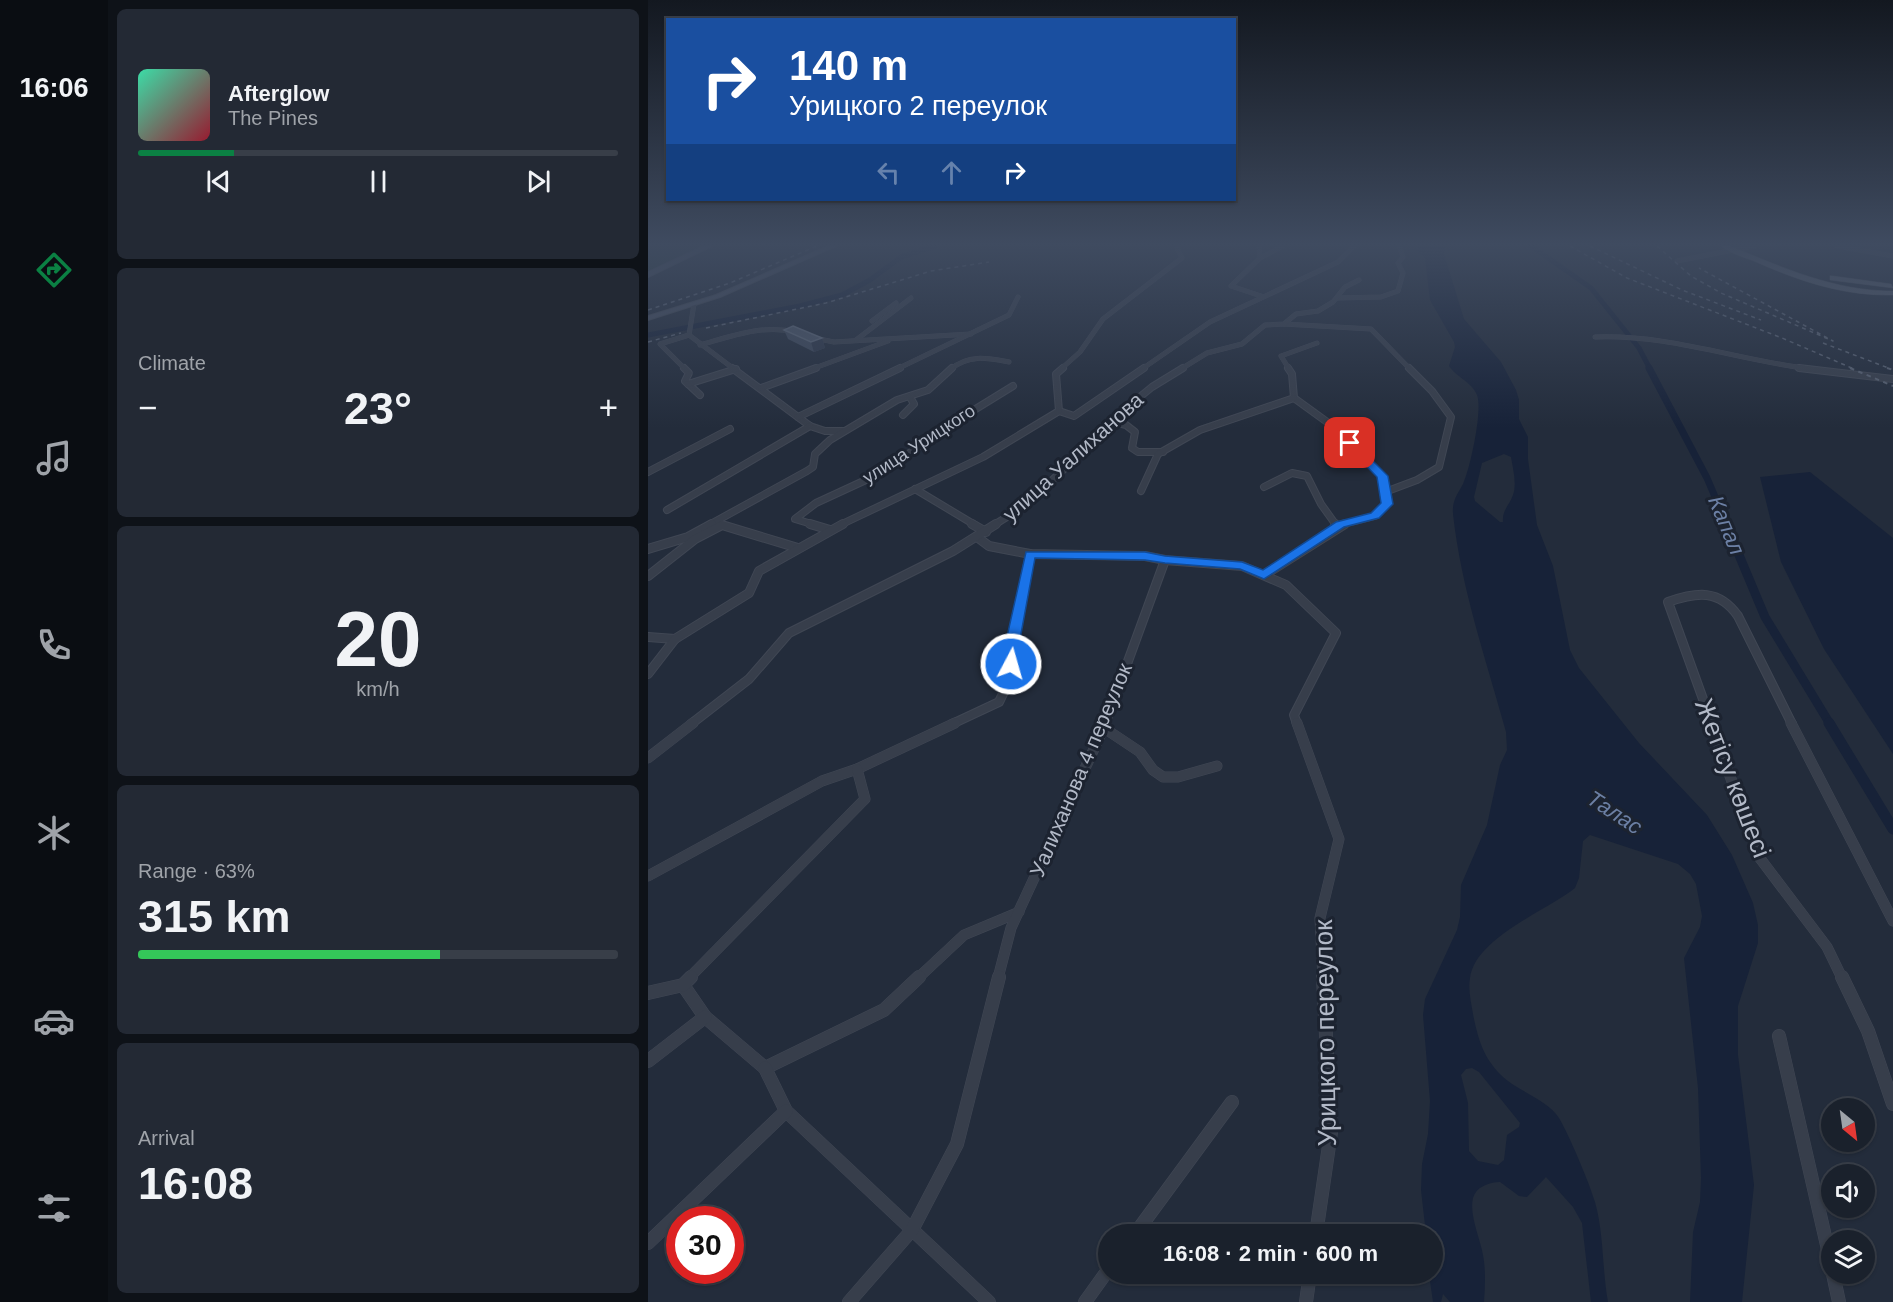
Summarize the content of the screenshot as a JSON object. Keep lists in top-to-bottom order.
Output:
{
  "streets": {
    "street": [
      "улица Урицкого",
      "улица Уалиханова",
      "Уалиханова 4 переулок",
      "Жетісу көшесі",
      "Урицкого переулок"
    ]
  },
  "crossings": [
    ["улица Урицкого", "улица Уалиханова"]
  ],
  "water": ["Капал", "Талас"],
  "north": "bottom right",
  "page": {
    "tabs": "16:06",
    "turn": ["140 m", "Урицкого 2 переулок"],
    "song": ["Afterglow", "The Pines"],
    "tile": [
      "Climate",
      ["20", "km/h"],
      ["Range · 63%", "315 km"],
      ["Arrival", "16:08"]
    ],
    "heat": ["−", "23°", "+"],
    "limit": "30",
    "trip": "16:08 · 2 min · 600 m"
  }
}
